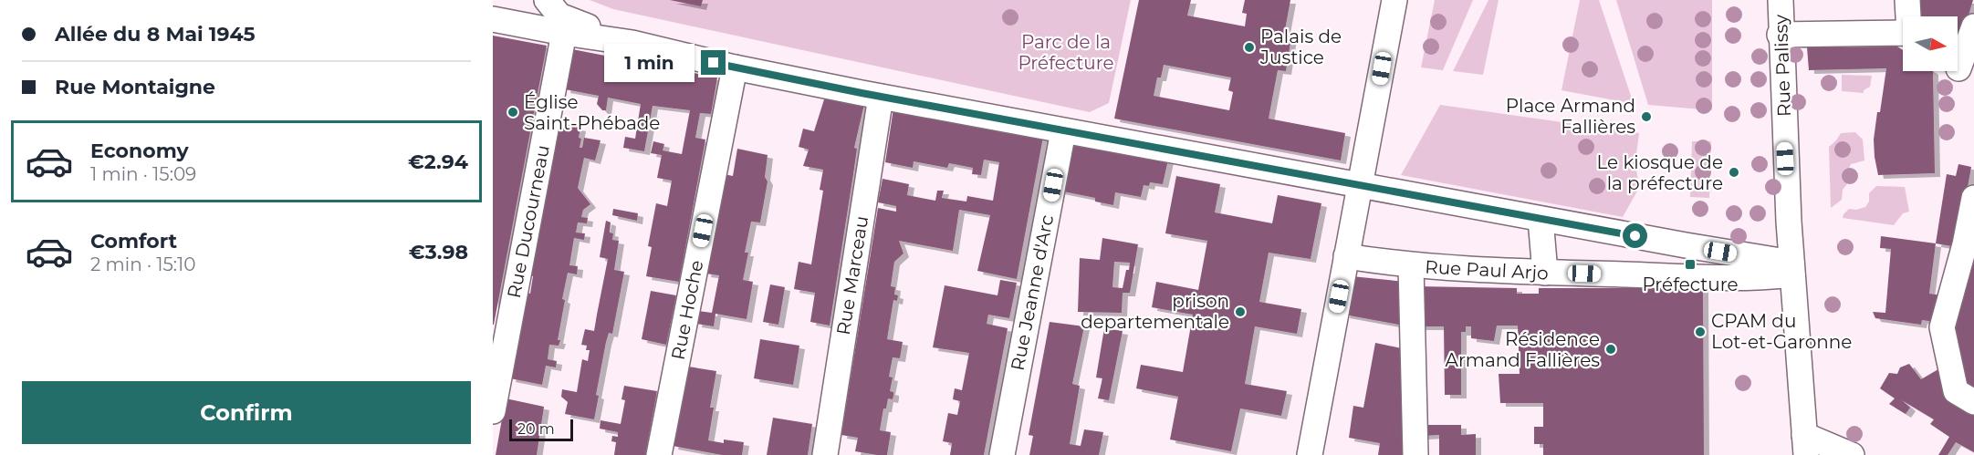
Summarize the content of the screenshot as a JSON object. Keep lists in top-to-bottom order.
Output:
{
  "streets": {
    "street": [
      "Rue Palissy",
      "Rue Ducourneau",
      "Rue Paul Arjo",
      "Rue Marceau",
      "Rue Jeanne d'Arc",
      "Rue Hoche"
    ]
  },
  "crossings": [
    ["Rue Palissy", "Rue Paul Arjo"]
  ],
  "parks": ["Parc de la Préfecture"],
  "places": {
    "other": [
      "Palais de Justice",
      "Église Saint-Phébade",
      "Place Armand Fallières",
      "Le kiosque de la préfecture",
      "prison departementale",
      "CPAM du Lot-et-Garonne",
      "Résidence Armand Fallières"
    ],
    "transit": ["Préfecture"]
  },
  "scale_bar": "20 m",
  "north": "right",
  "page": {
    "banner": ["Allée du 8 Mai 1945", "Rue Montaigne"],
    "bubble": "1 min",
    "list": [
      {
        "name": "Economy",
        "note": "1 min · 15:09",
        "value": "€2.94"
      },
      {
        "name": "Comfort",
        "note": "2 min · 15:10",
        "value": "€3.98"
      }
    ],
    "buttons": "Confirm",
    "scale": "20 m"
  }
}
